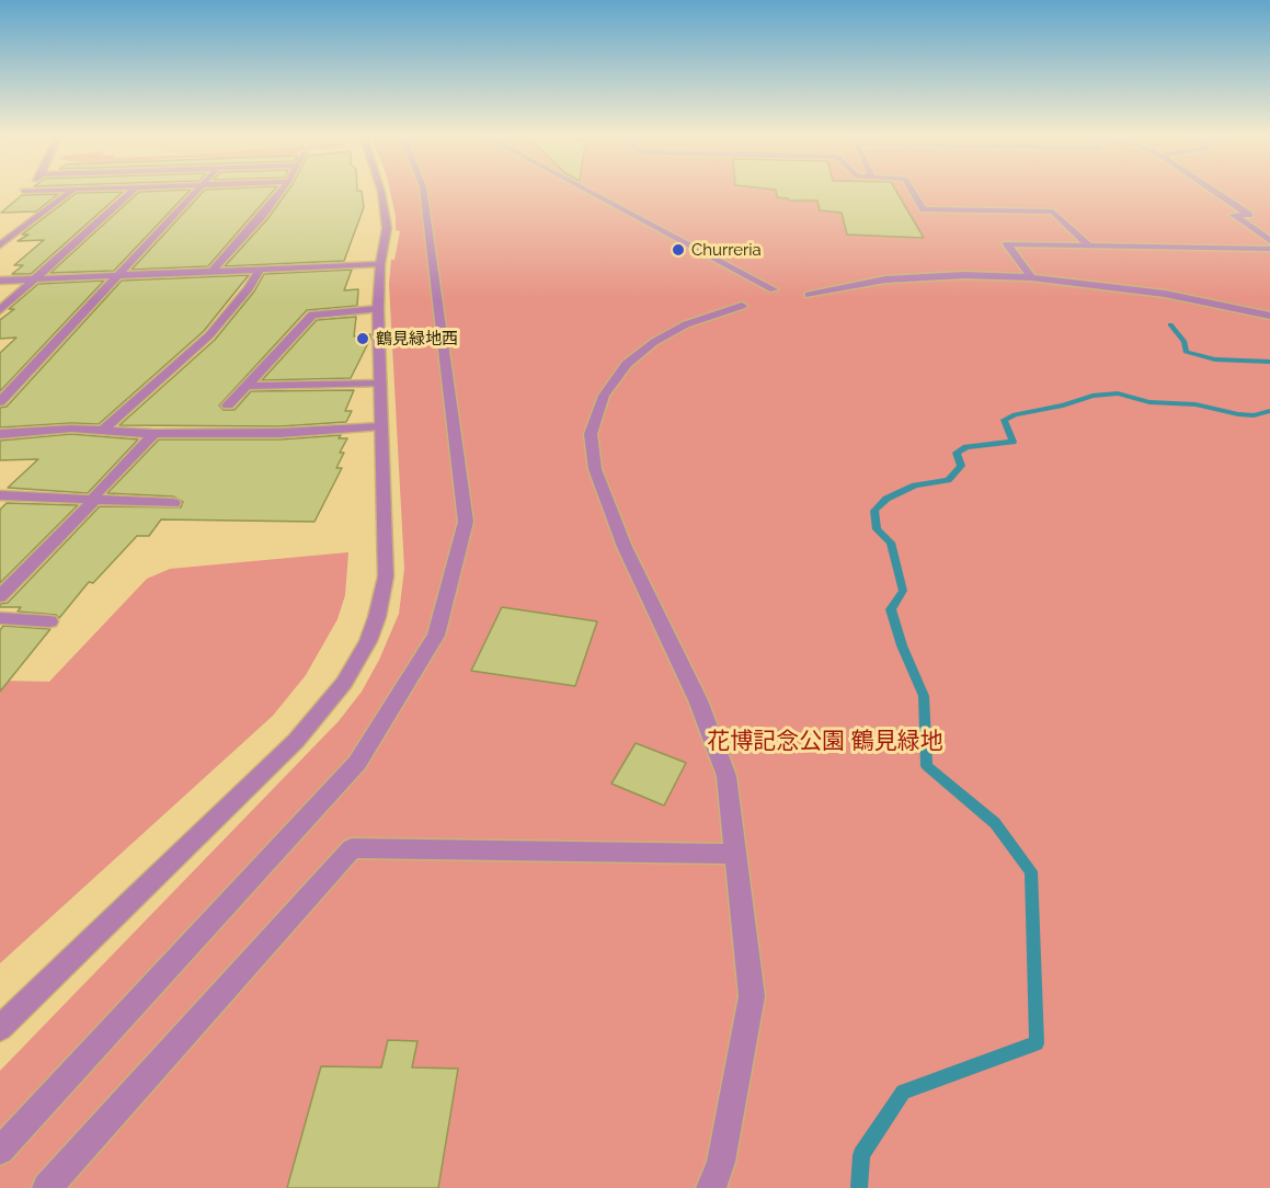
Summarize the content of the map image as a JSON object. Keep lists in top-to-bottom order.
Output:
{
  "parks": ["花博記念公園 鶴見緑地"],
  "places": ["Churreria", "鶴見緑地西"]
}
